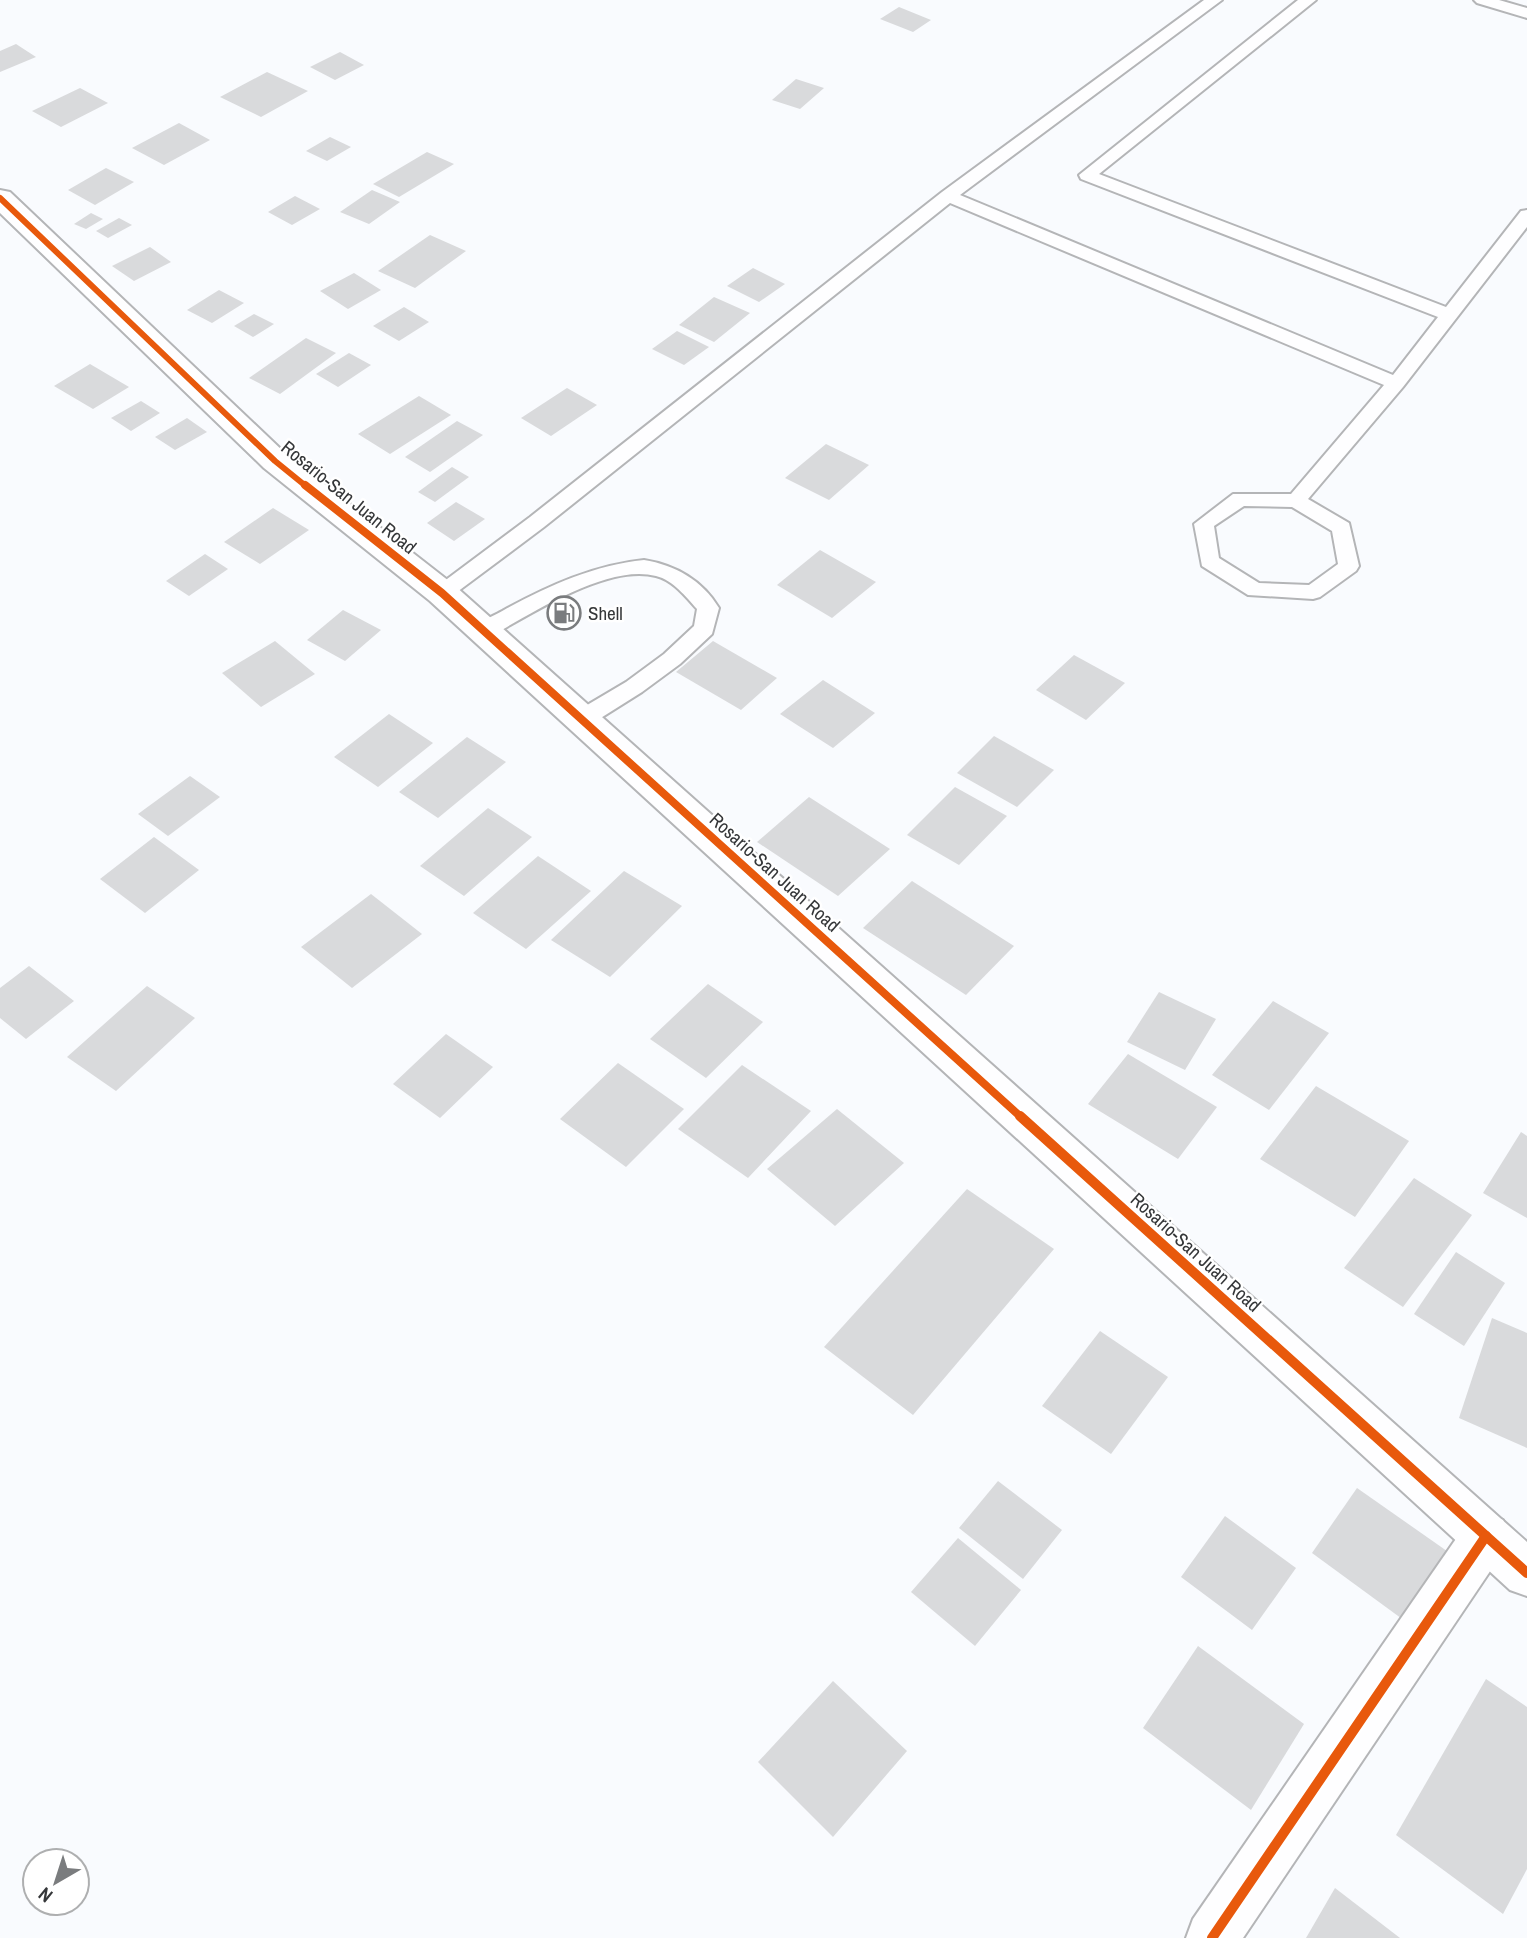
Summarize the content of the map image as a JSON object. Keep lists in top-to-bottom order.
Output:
{
  "streets": {
    "main road": ["Rosario-San Juan Road"]
  },
  "places": {
    "fuel station": ["Shell"]
  },
  "north": "bottom left"
}
